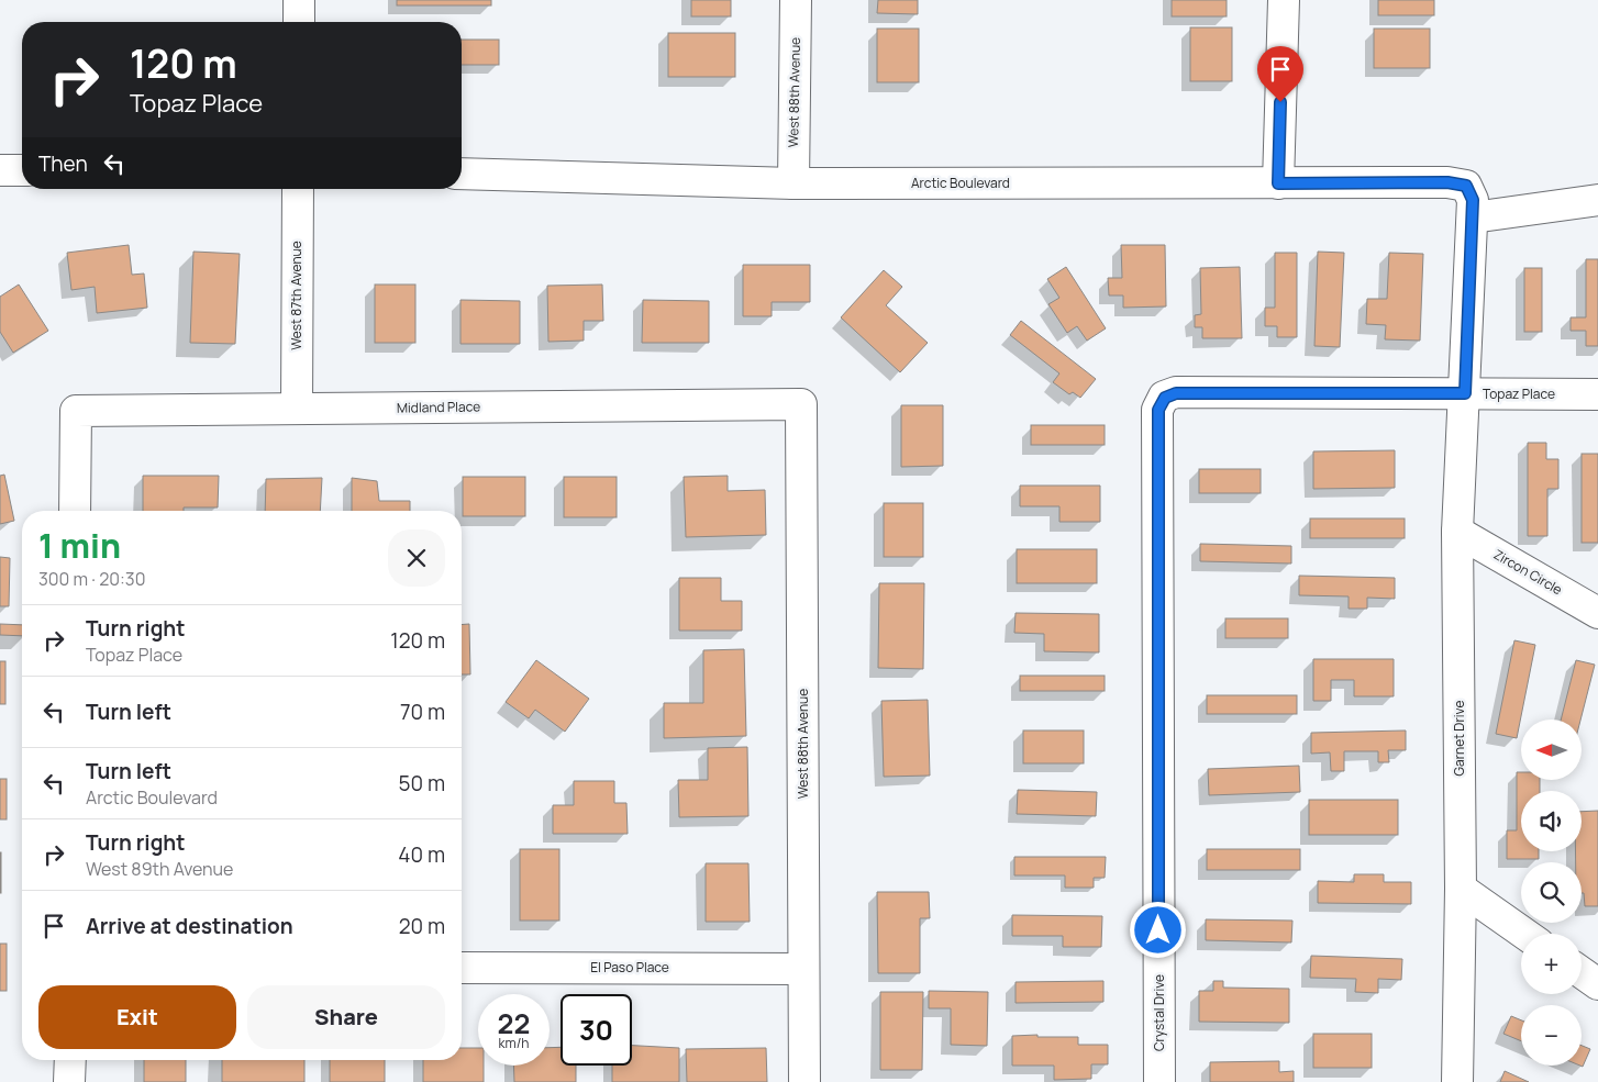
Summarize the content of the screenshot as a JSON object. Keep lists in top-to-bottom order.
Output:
{
  "streets": {
    "street": [
      "West 88th Avenue",
      "Arctic Boulevard",
      "West 87th Avenue",
      "Topaz Place",
      "Midland Place",
      "Zircon Circle",
      "Garnet Drive",
      "El Paso Place",
      "Crystal Drive"
    ]
  },
  "crossings": [
    ["West 88th Avenue", "Arctic Boulevard"],
    ["West 88th Avenue", "Midland Place"],
    ["West 88th Avenue", "El Paso Place"],
    ["Arctic Boulevard", "Garnet Drive"],
    ["West 87th Avenue", "Midland Place"],
    ["Topaz Place", "Garnet Drive"],
    ["Topaz Place", "Crystal Drive"],
    ["Zircon Circle", "Garnet Drive"]
  ],
  "north": "left",
  "page": {
    "turn": ["120 m", "Topaz Place"],
    "then": "Then",
    "heading": ["1 min", "300 m · 20:30"],
    "list": [
      {
        "name": "Turn right",
        "note": "Topaz Place",
        "value": "120 m"
      },
      {
        "name": "Turn left",
        "value": "70 m"
      },
      {
        "name": "Turn left",
        "note": "Arctic Boulevard",
        "value": "50 m"
      },
      {
        "name": "Turn right",
        "note": "West 89th Avenue",
        "value": "40 m"
      },
      {
        "name": "Arrive at destination",
        "value": "20 m"
      }
    ],
    "map_buttons": ["+", "−"],
    "buttons": ["Exit", "Share"],
    "speed": "22 km/h",
    "limit": "30"
  }
}
